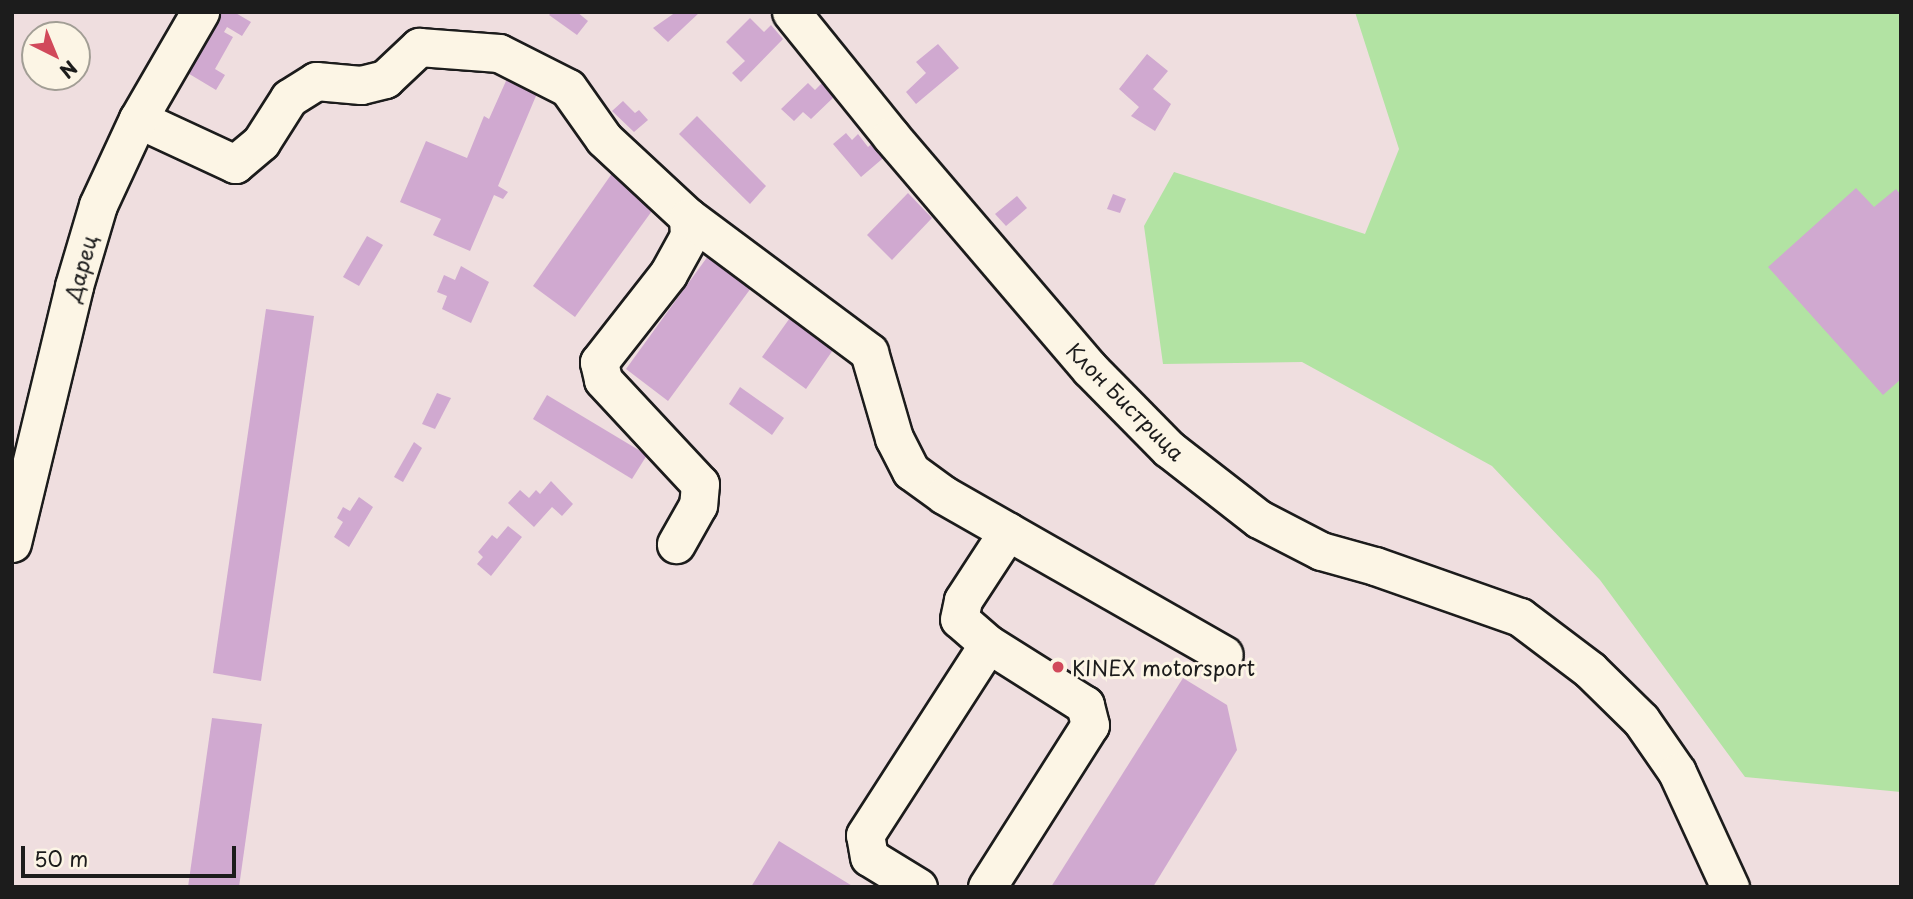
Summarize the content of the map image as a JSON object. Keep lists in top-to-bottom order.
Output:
{
  "streets": {
    "street": ["Дарец", "Клон Бистрица"]
  },
  "places": ["KINEX motorsport"],
  "scale_bar": "50 m",
  "north": "bottom right"
}
